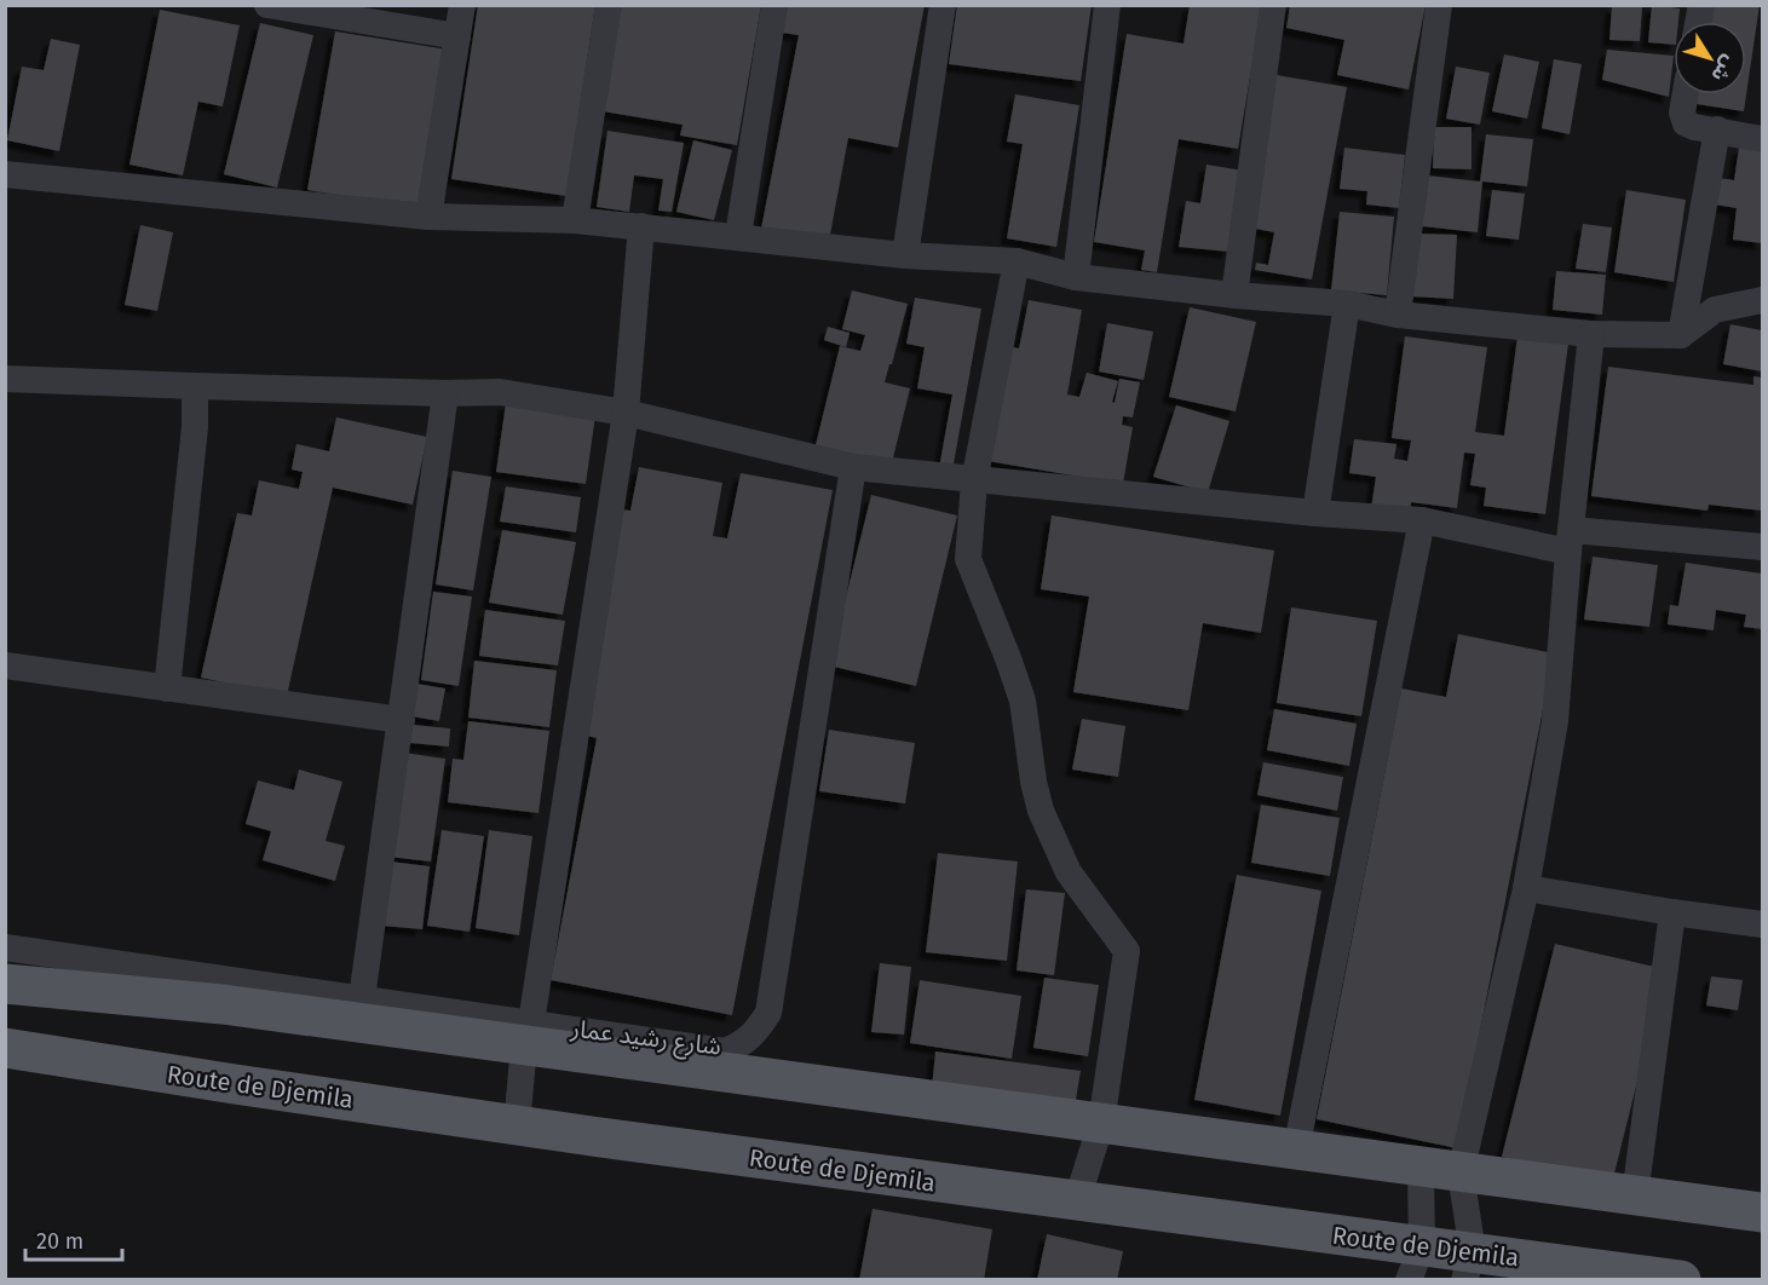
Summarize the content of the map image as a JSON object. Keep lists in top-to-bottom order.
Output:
{
  "streets": {
    "main road": ["Route de Djemila"],
    "street": ["شارع رشيد عمار"]
  },
  "scale_bar": "20 m",
  "north": "bottom right"
}
